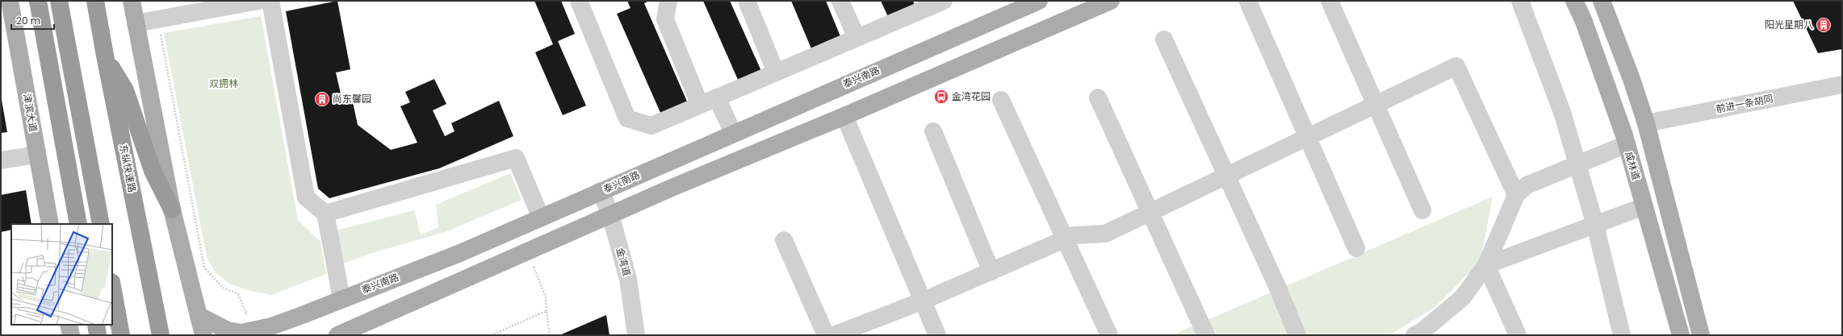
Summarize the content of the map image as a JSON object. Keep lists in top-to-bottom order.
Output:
{
  "streets": {
    "highway": ["东纵快速路"],
    "main road": ["泰兴南路", "津滨大道", "成林道"],
    "street": ["前进一条胡同", "金湾道"]
  },
  "crossings": [
    ["泰兴南路", "金湾道"]
  ],
  "parks": ["双拥林"],
  "places": {
    "building": ["阳光星期八", "尚东馨园"],
    "bus stop": ["金湾花园"]
  },
  "scale_bar": "20 m"
}
